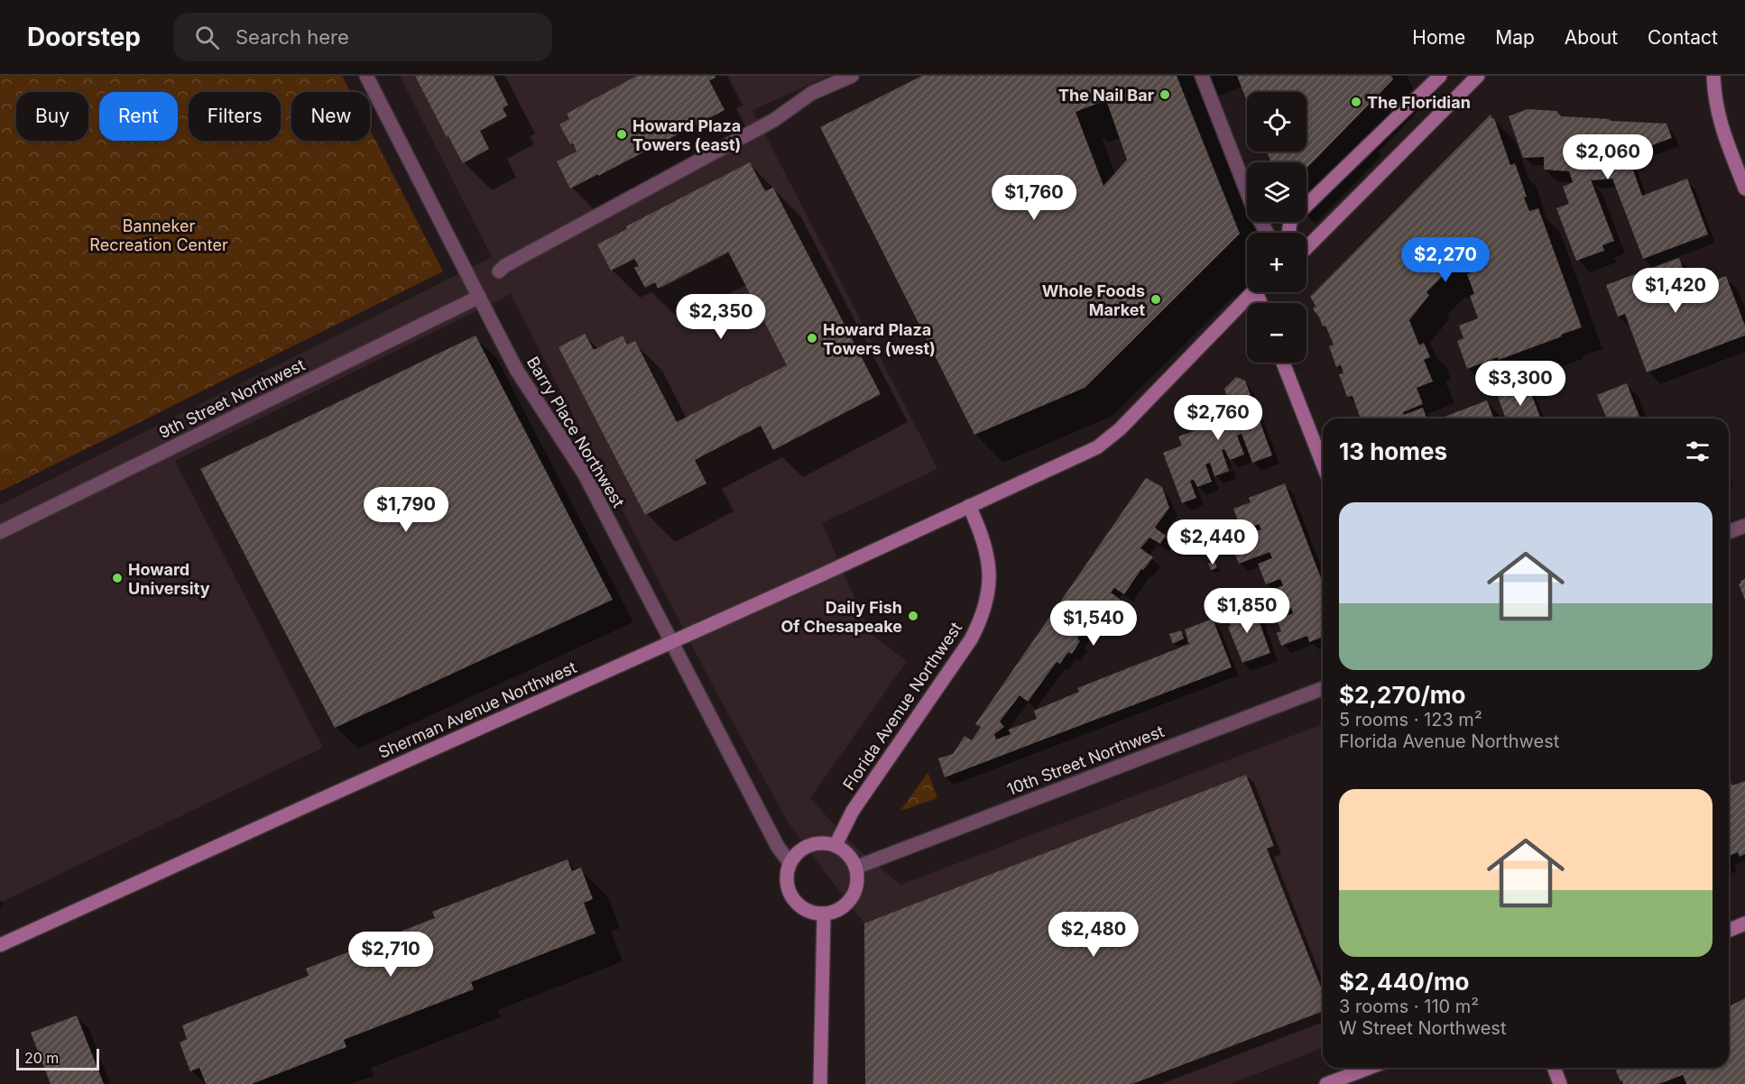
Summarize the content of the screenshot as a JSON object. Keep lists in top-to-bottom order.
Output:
{
  "streets": {
    "main road": ["Florida Avenue Northwest", "Sherman Avenue Northwest"],
    "street": ["9th Street Northwest", "Barry Place Northwest", "10th Street Northwest"]
  },
  "crossings": [
    ["9th Street Northwest", "Barry Place Northwest"],
    ["Barry Place Northwest", "Florida Avenue Northwest"],
    ["Barry Place Northwest", "Sherman Avenue Northwest"],
    ["Barry Place Northwest", "10th Street Northwest"],
    ["Florida Avenue Northwest", "Sherman Avenue Northwest"],
    ["Florida Avenue Northwest", "10th Street Northwest"]
  ],
  "parks": ["Banneker Recreation Center"],
  "places": [
    "The Nail Bar",
    "The Floridian",
    "Howard Plaza Towers (east)",
    "Whole Foods Market",
    "Howard Plaza Towers (west)",
    "Howard University",
    "Daily Fish Of Chesapeake"
  ],
  "scale_bar": "20 m",
  "page": {
    "header": "Doorstep",
    "search": "Search here",
    "nav": [
      "Home",
      "Map",
      "About",
      "Contact"
    ],
    "map_buttons": ["+", "−"],
    "chip": [
      "Buy",
      "Rent",
      "Filters",
      "New"
    ],
    "price": [
      "$2,060",
      "$1,760",
      "$2,270",
      "$1,420",
      "$2,350",
      "$3,300",
      "$2,760",
      "$1,790",
      "$2,440",
      "$1,850",
      "$1,540",
      "$2,480",
      "$2,710"
    ],
    "heading": "13 homes",
    "list": [
      {
        "name": "$2,270/mo",
        "note": "5 rooms · 123 m² · Florida Avenue Northwest"
      },
      {
        "name": "$2,440/mo",
        "note": "3 rooms · 110 m² · W Street Northwest"
      }
    ],
    "scale": "20 m"
  }
}
